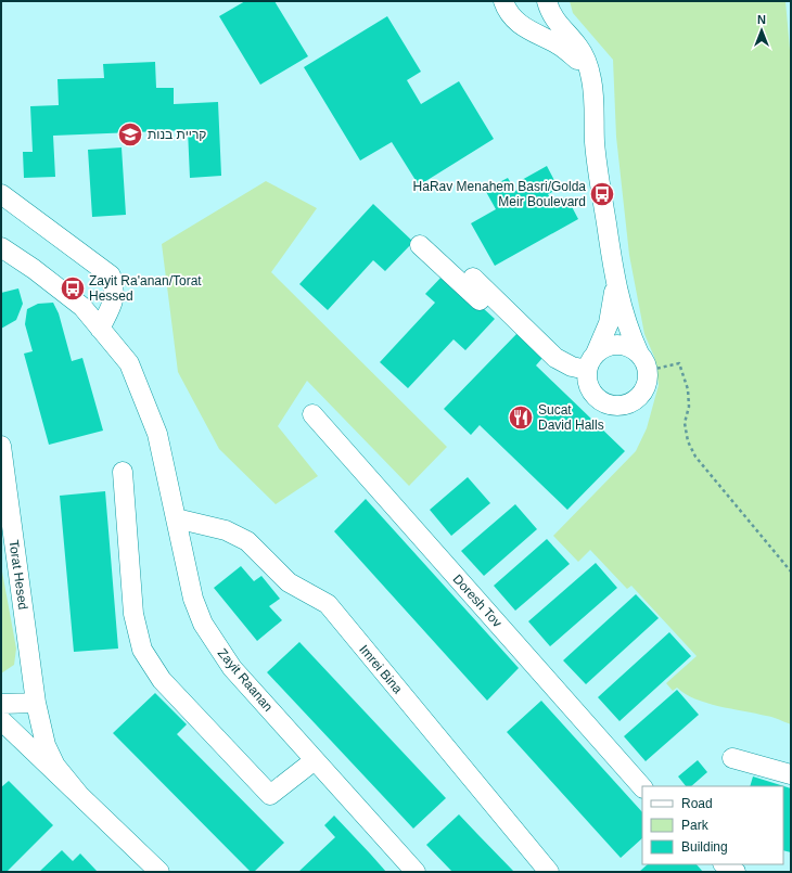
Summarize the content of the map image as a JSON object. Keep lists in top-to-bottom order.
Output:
{
  "streets": {
    "street": [
      "Torat Hesed",
      "Doresh Tov",
      "Imrei Bina",
      "Zayit Raanan"
    ]
  },
  "crossings": [
    ["Imrei Bina", "Zayit Raanan"]
  ],
  "places": {
    "school or university": ["קריית בנות"],
    "bus stop": ["HaRav Menahem Basri/Golda Meir Boulevard", "Zayit Ra'anan/Torat Hessed"],
    "restaurant": ["Sucat David Halls"]
  },
  "legend": ["Road", "Park", "Building"],
  "north": "top"
}
